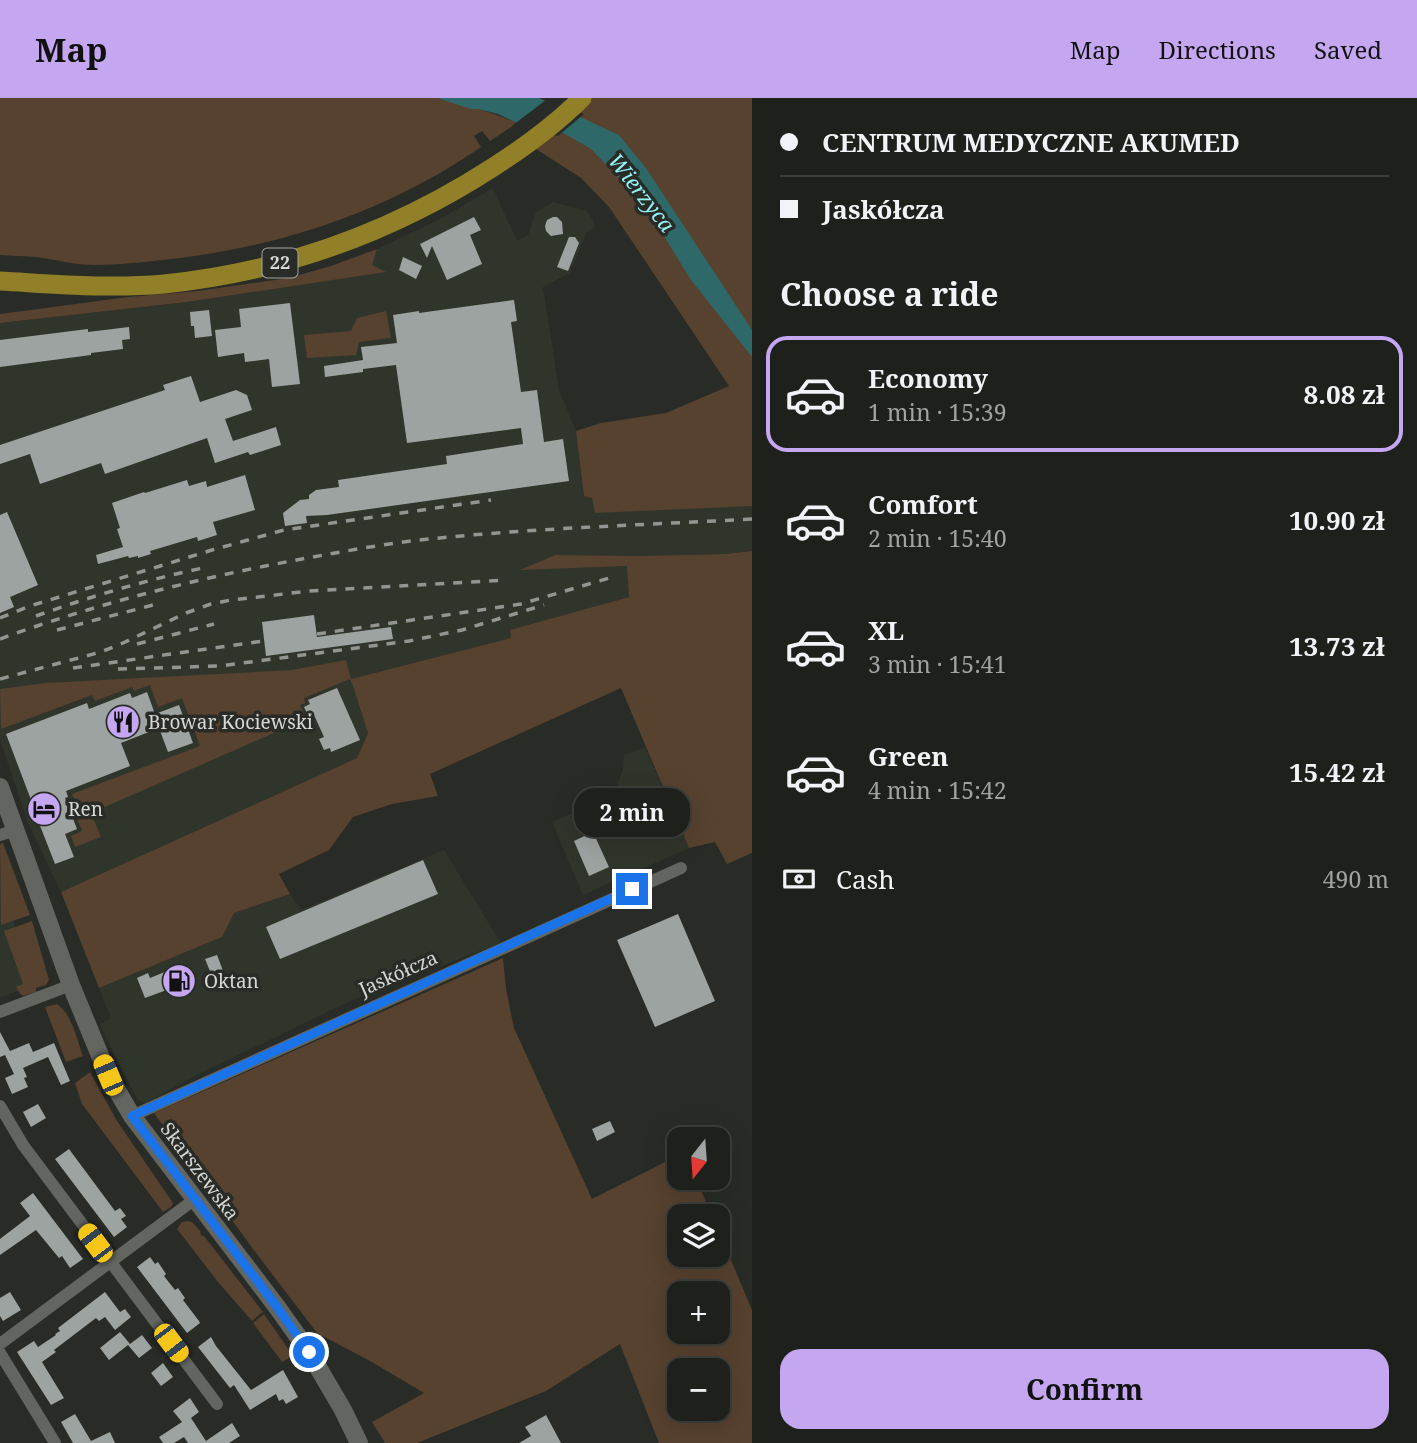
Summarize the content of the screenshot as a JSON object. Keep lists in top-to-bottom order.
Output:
{
  "streets": {
    "main road": ["22", "Skarszewska"],
    "street": ["Jaskółcza"]
  },
  "crossings": [
    ["Jaskółcza", "Skarszewska"]
  ],
  "water": ["Wierzyca"],
  "places": {
    "restaurant": ["Browar Kociewski"],
    "hotel": ["Ren"],
    "fuel station": ["Oktan"]
  },
  "north": "bottom",
  "page": {
    "header": "Map",
    "nav": ["Map", "Directions", "Saved"],
    "banner": ["CENTRUM MEDYCZNE AKUMED", "Jaskółcza"],
    "heading": "Choose a ride",
    "list": [
      {
        "name": "Economy",
        "note": "1 min · 15:39",
        "value": "8.08 zł"
      },
      {
        "name": "Comfort",
        "note": "2 min · 15:40",
        "value": "10.90 zł"
      },
      {
        "name": "XL",
        "note": "3 min · 15:41",
        "value": "13.73 zł"
      },
      {
        "name": "Green",
        "note": "4 min · 15:42",
        "value": "15.42 zł"
      }
    ],
    "bubble": "2 min",
    "pay": ["Cash", "490 m"],
    "map_buttons": ["+", "−"],
    "buttons": "Confirm"
  }
}
